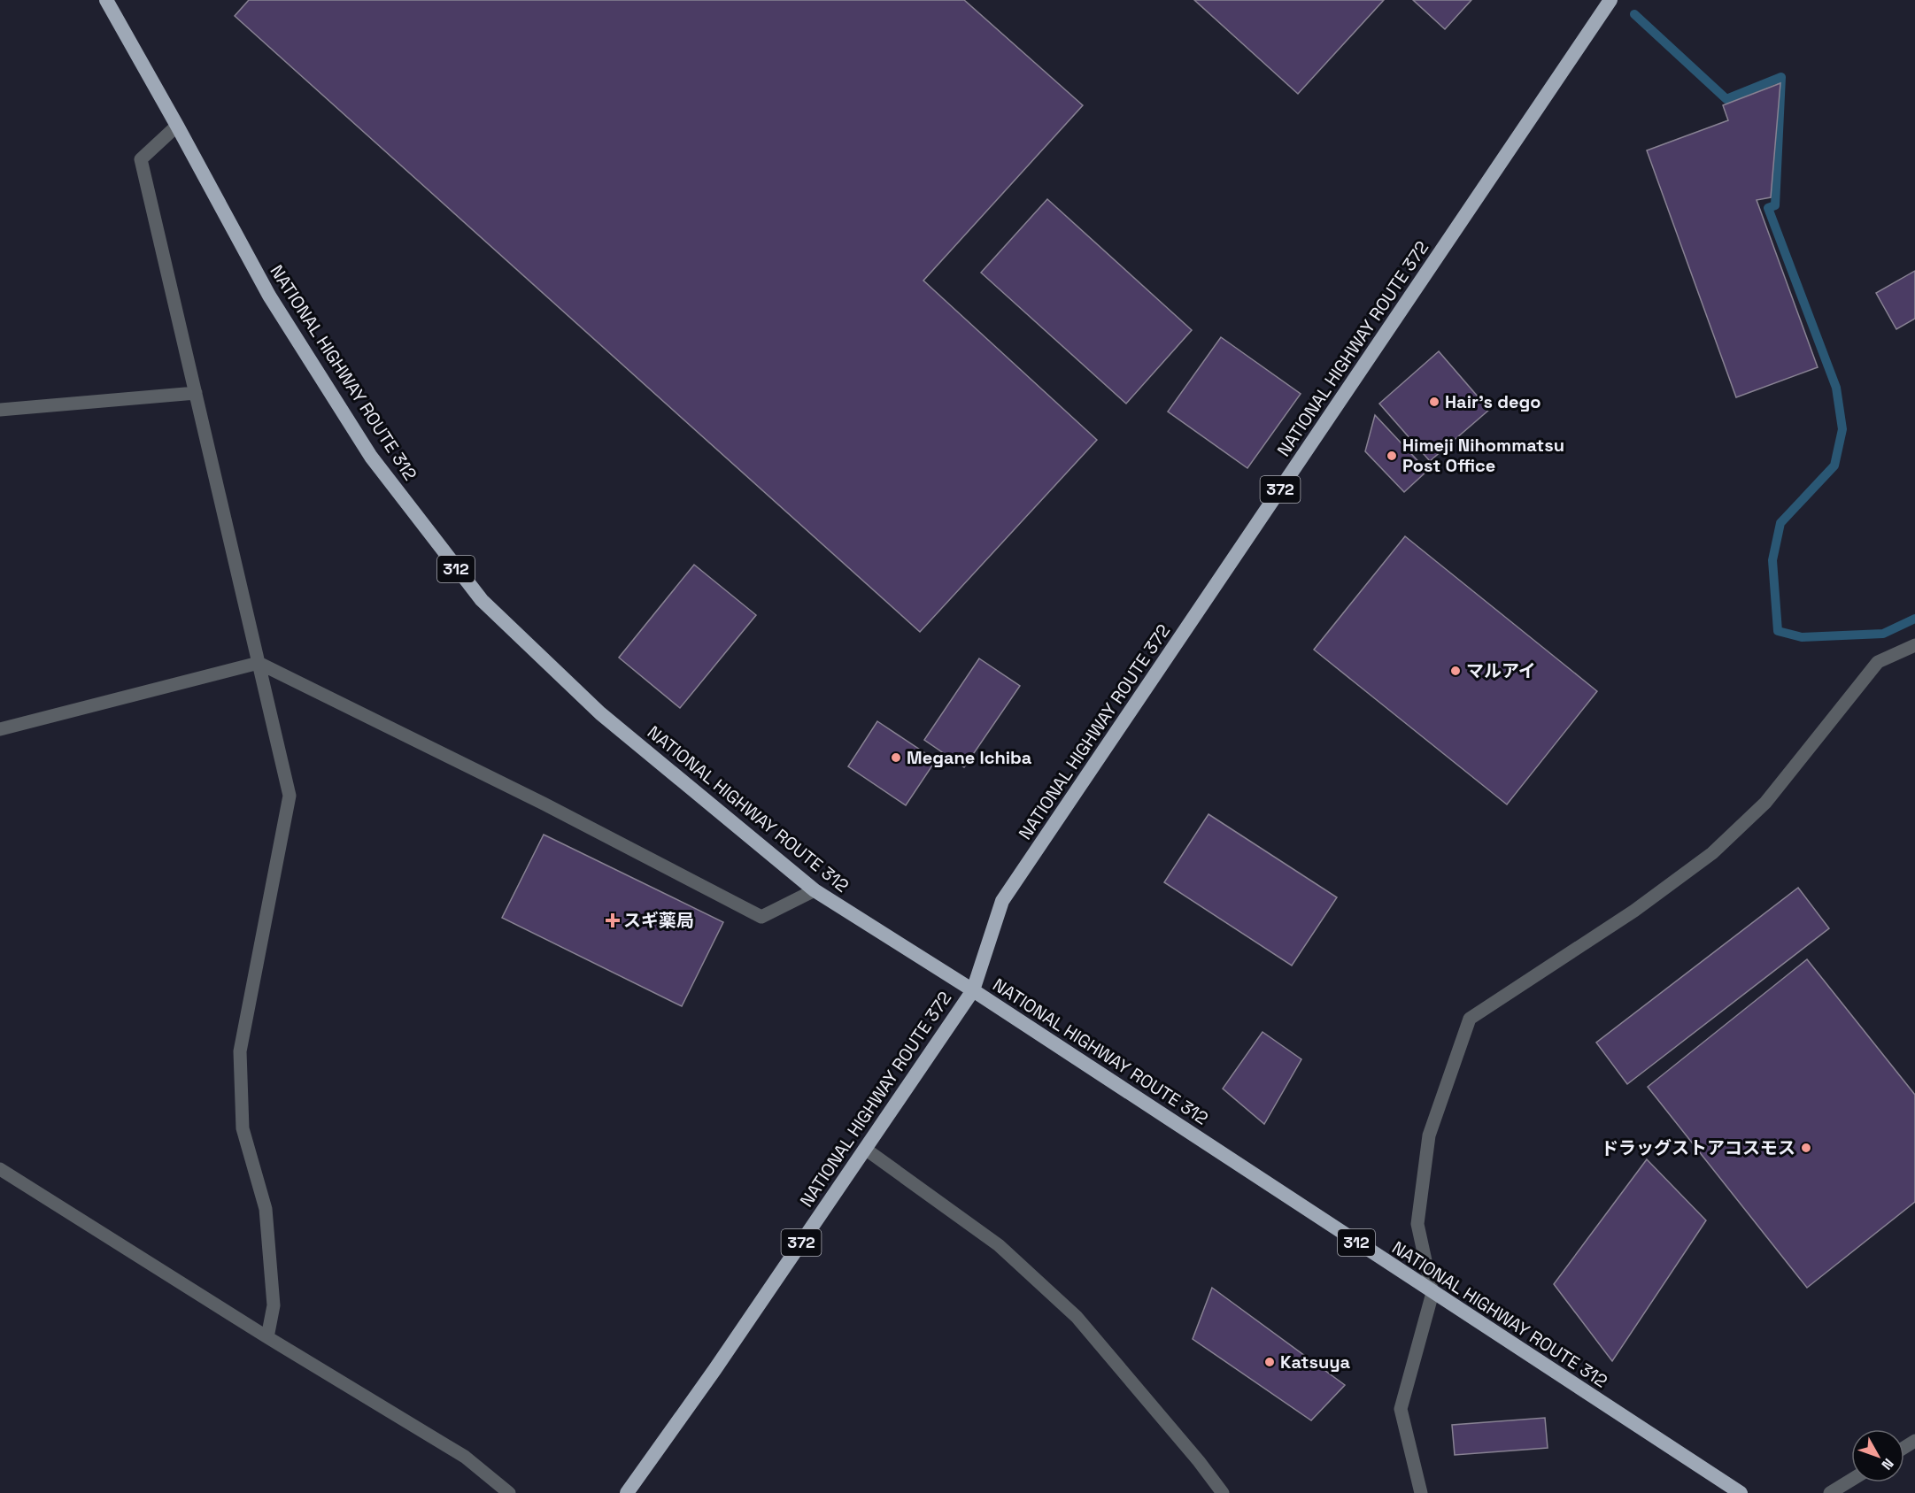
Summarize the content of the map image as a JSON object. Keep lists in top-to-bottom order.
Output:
{
  "streets": {
    "highway": [
      "NATIONAL HIGHWAY ROUTE 372",
      "NATIONAL HIGHWAY ROUTE 312",
      "372",
      "312"
    ]
  },
  "crossings": [
    ["NATIONAL HIGHWAY ROUTE 372", "NATIONAL HIGHWAY ROUTE 312"]
  ],
  "places": {
    "other": [
      "Hair’s dego",
      "Himeji Nihommatsu Post Office",
      "マルアイ",
      "Megane Ichiba",
      "ドラッグストアコスモス",
      "Katsuya"
    ],
    "health": ["スギ薬局"]
  },
  "north": "bottom right"
}
